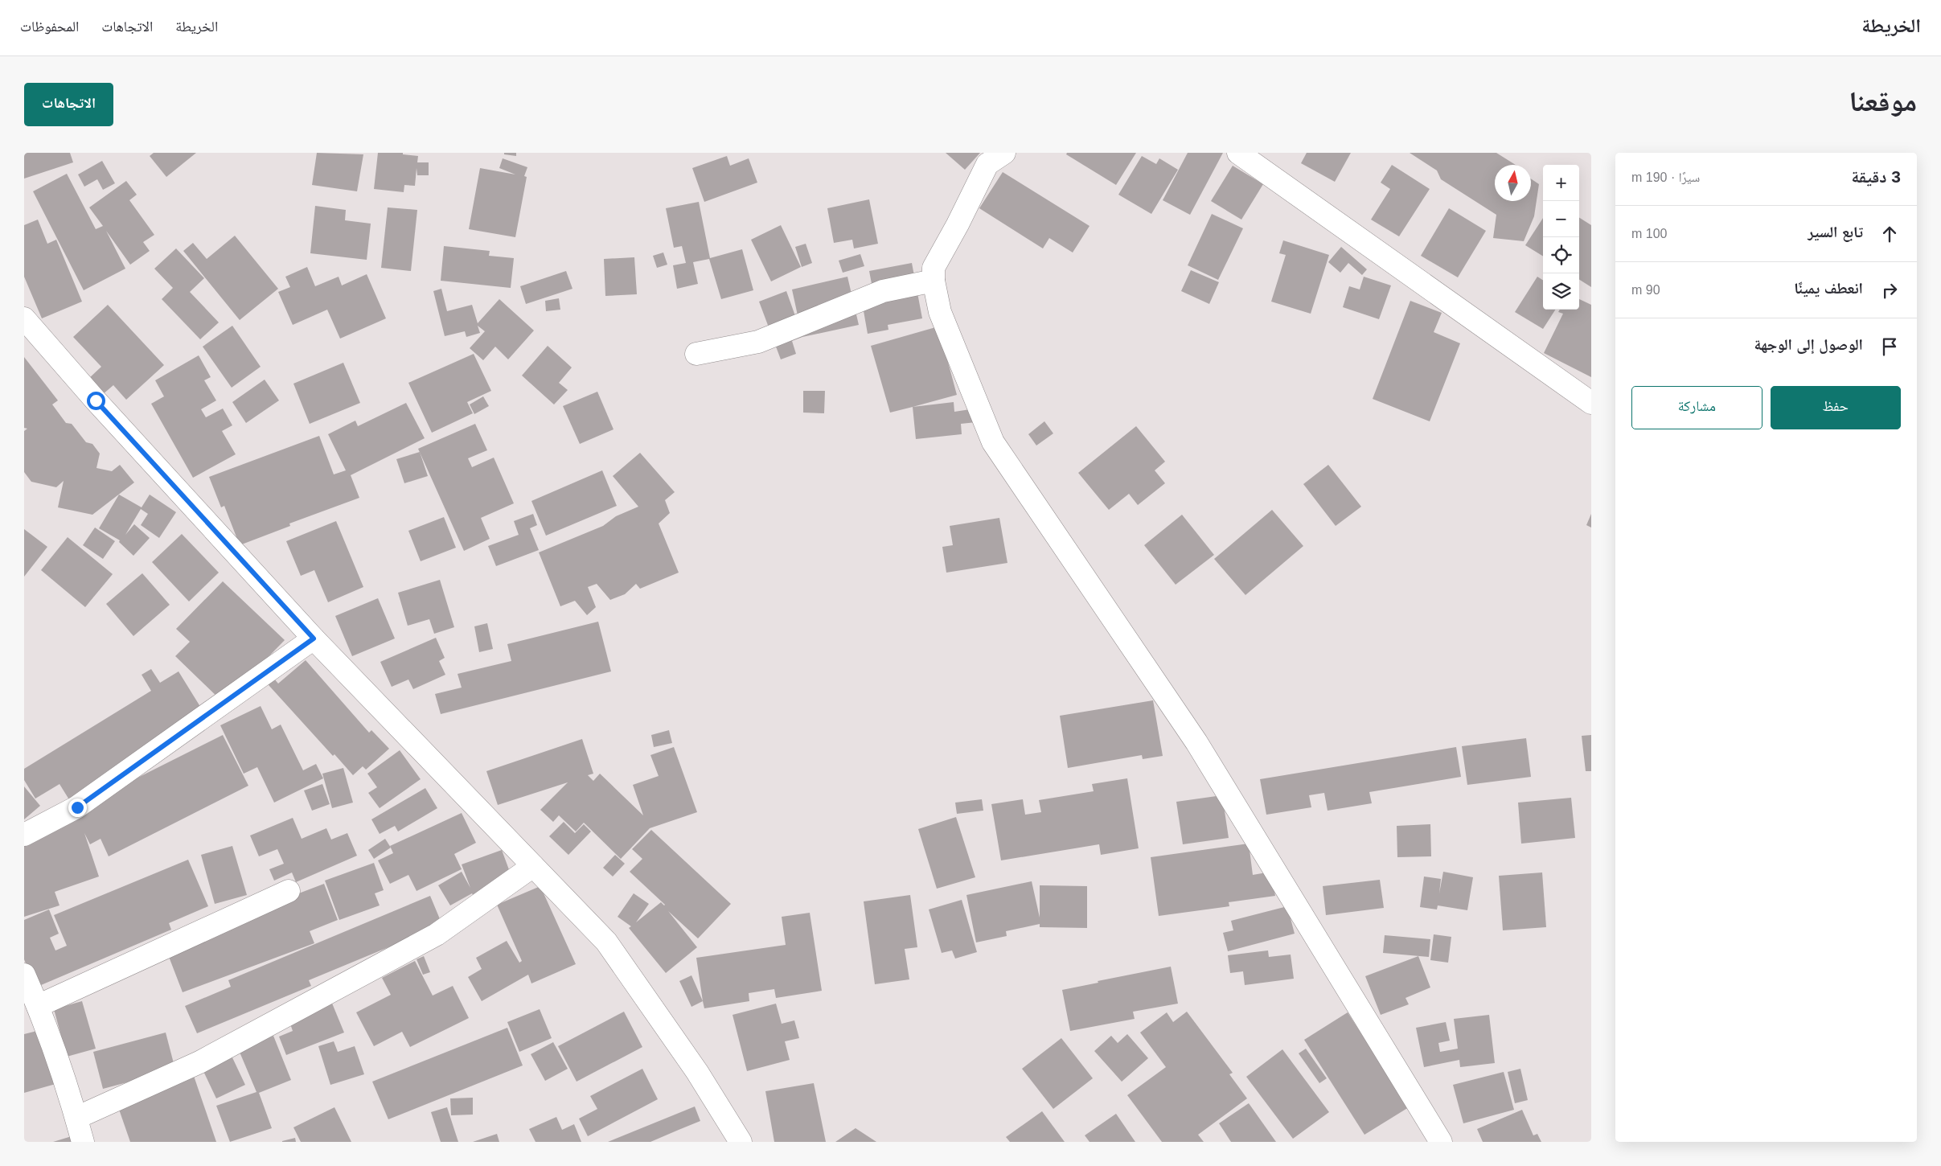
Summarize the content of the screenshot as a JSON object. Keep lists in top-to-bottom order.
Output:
{
  "north": "top",
  "page": {
    "header": "الخريطة",
    "nav": ["الخريطة", "الاتجاهات", "المحفوظات"],
    "title": "موقعنا",
    "buttons": [
      "الاتجاهات",
      ["حفظ", "مشاركة"]
    ],
    "heading": ["3 دقيقة", "سيرًا · 190 m"],
    "map_buttons": ["+", "−"],
    "list": [
      ["تابع السير", "100 m"],
      ["انعطف يمينًا", "90 m"],
      "الوصول إلى الوجهة"
    ]
  }
}
